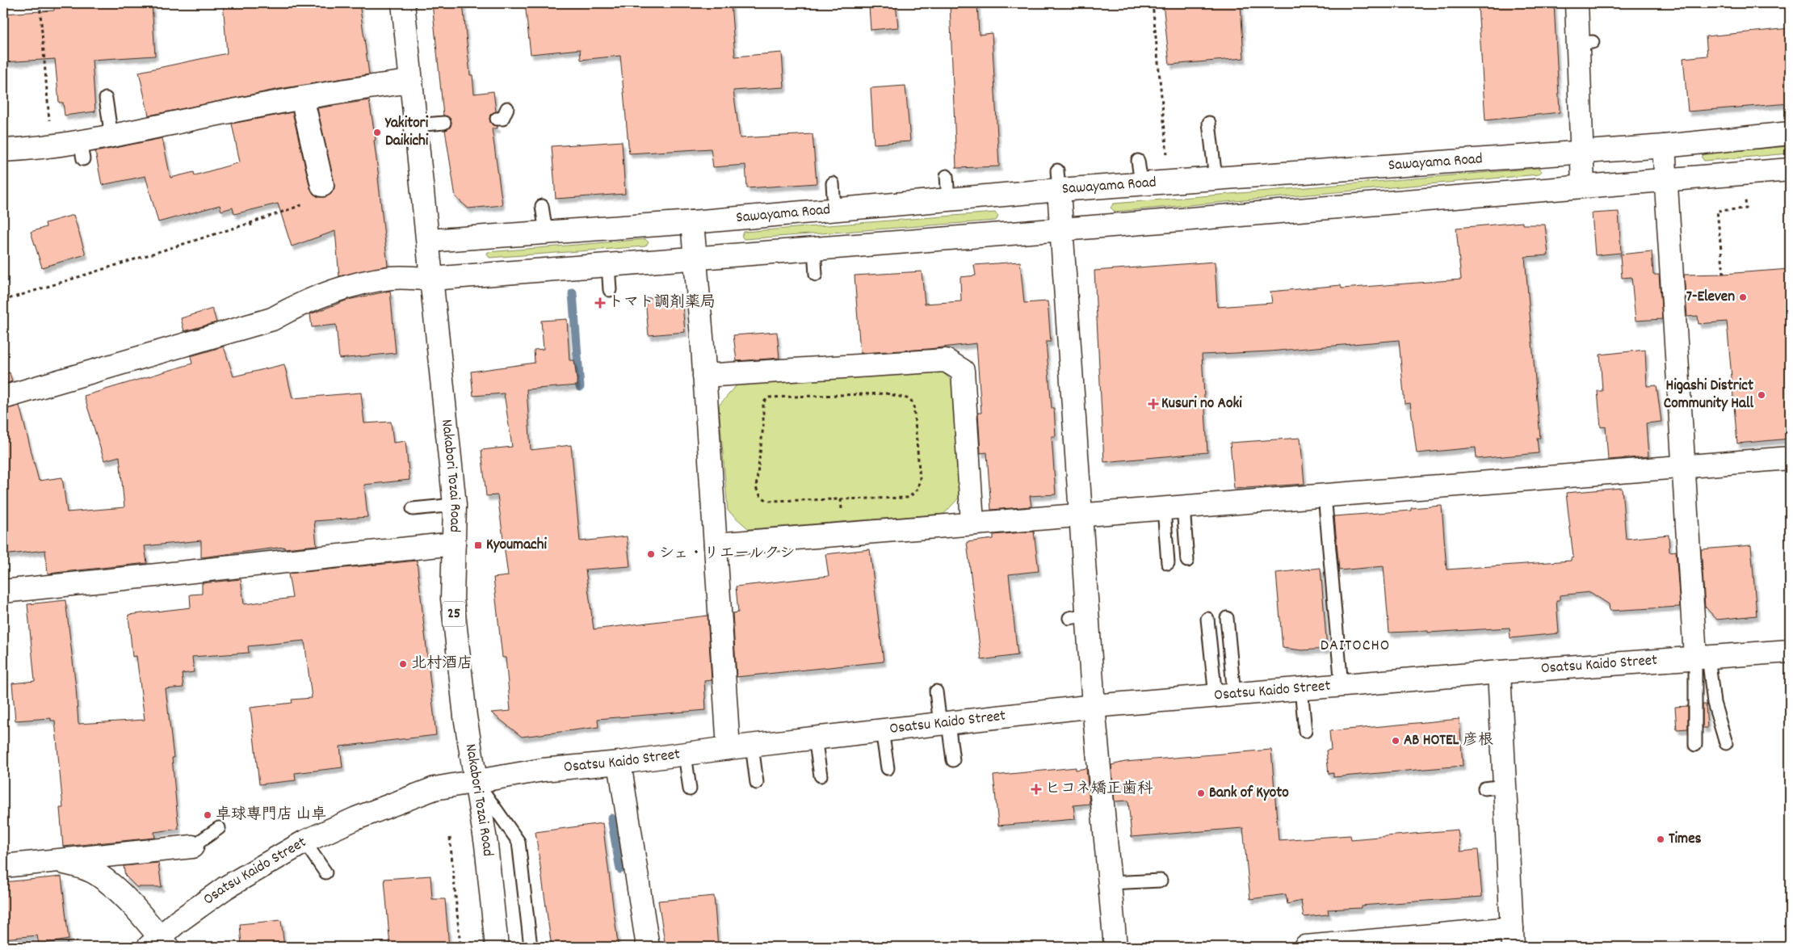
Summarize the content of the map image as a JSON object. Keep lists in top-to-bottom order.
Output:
{
  "streets": {
    "street": [
      "Sawayama Road",
      "Nakabori Tozai Road",
      "25",
      "Osatsu Kaido Street"
    ]
  },
  "crossings": [
    ["Sawayama Road", "Nakabori Tozai Road"],
    ["Nakabori Tozai Road", "Osatsu Kaido Street"]
  ],
  "districts": ["DAITOCHO"],
  "places": {
    "other": [
      "Yakitori Daikichi",
      "7-Eleven",
      "Higashi District Community Hall",
      "シェ・リエールクシ",
      "北村酒店",
      "AB HOTEL 彦根",
      "Bank of Kyoto",
      "卓球専門店 山卓",
      "Times"
    ],
    "health": ["トマト調剤薬局", "Kusuri no Aoki", "ヒコネ矯正歯科"],
    "transit": ["Kyoumachi"]
  }
}
